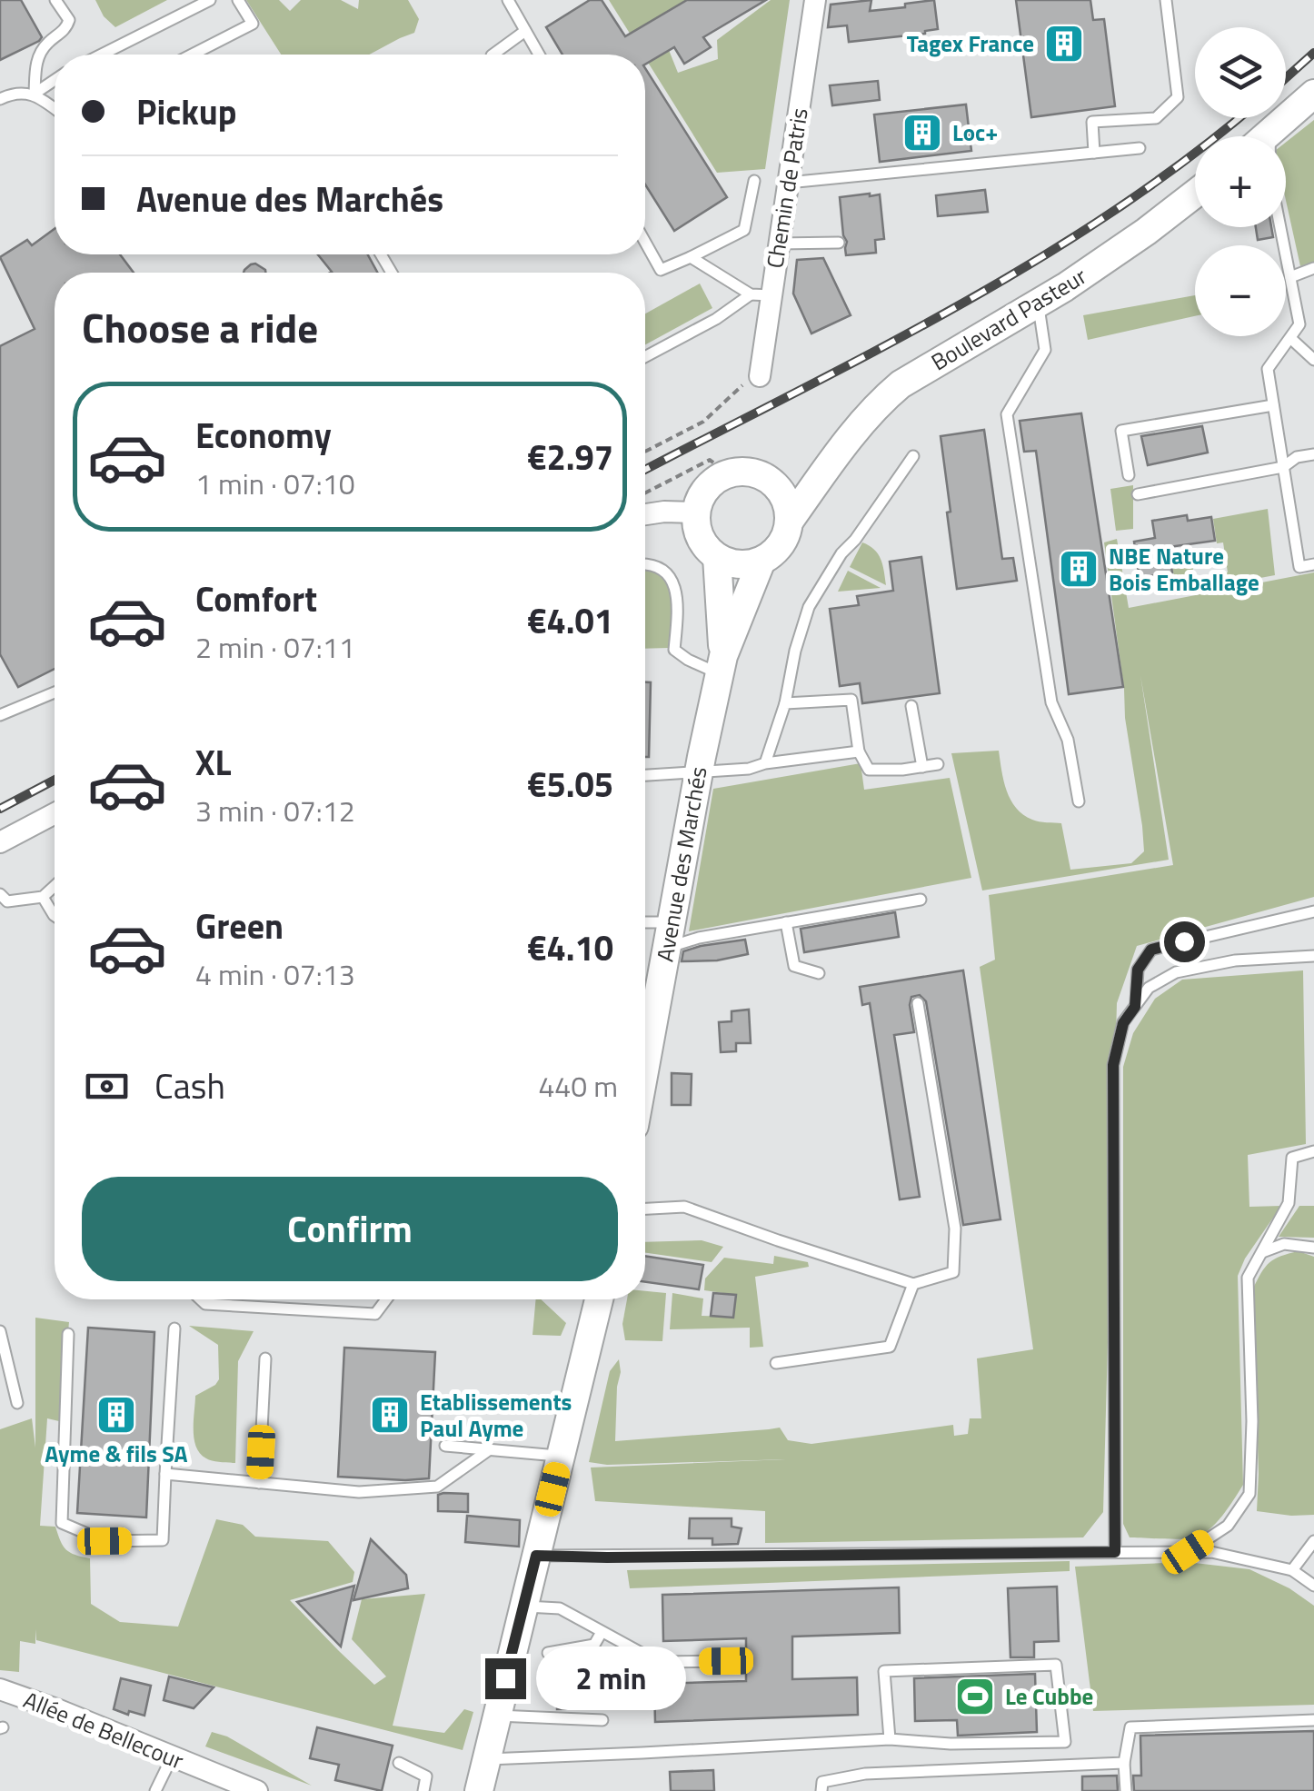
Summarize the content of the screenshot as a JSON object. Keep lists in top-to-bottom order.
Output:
{
  "streets": {
    "street": [
      "Chemin de Patris",
      "Boulevard Pasteur",
      "Avenue des Marchés",
      "Allée de Bellecour"
    ]
  },
  "crossings": [
    ["Boulevard Pasteur", "Avenue des Marchés"]
  ],
  "places": {
    "building": [
      "Tagex France",
      "Loc+",
      "NBE Nature Bois Emballage",
      "Ayme & fils SA",
      "Etablissements Paul Ayme"
    ],
    "sports": ["Le Cubbe"]
  },
  "page": {
    "map_buttons": ["+", "−"],
    "banner": ["Pickup", "Avenue des Marchés"],
    "heading": "Choose a ride",
    "list": [
      {
        "name": "Economy",
        "note": "1 min · 07:10",
        "value": "€2.97"
      },
      {
        "name": "Comfort",
        "note": "2 min · 07:11",
        "value": "€4.01"
      },
      {
        "name": "XL",
        "note": "3 min · 07:12",
        "value": "€5.05"
      },
      {
        "name": "Green",
        "note": "4 min · 07:13",
        "value": "€4.10"
      }
    ],
    "pay": ["Cash", "440 m"],
    "buttons": "Confirm",
    "bubble": "2 min"
  }
}
